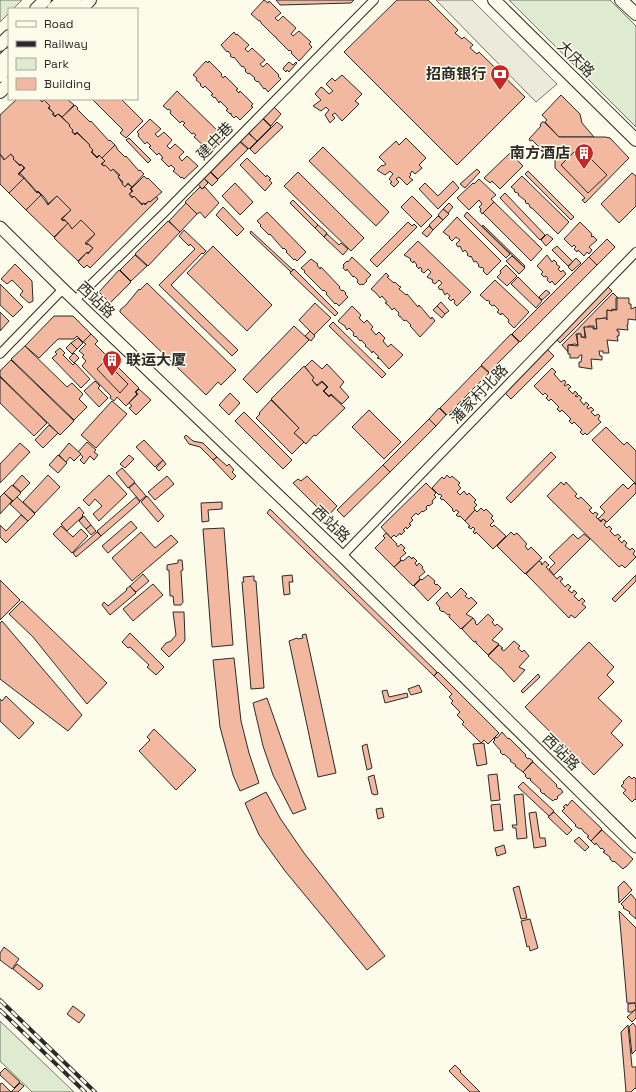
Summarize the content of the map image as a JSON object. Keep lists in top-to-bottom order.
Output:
{
  "streets": {
    "main road": ["大庆路"],
    "street": ["建中巷", "西站路", "潘家村北路"]
  },
  "crossings": [
    ["建中巷", "西站路"],
    ["西站路", "潘家村北路"]
  ],
  "places": {
    "bank": ["招商银行"],
    "building": ["南方酒店", "联运大厦"]
  },
  "legend": [
    "Road",
    "Railway",
    "Park",
    "Building"
  ]
}
